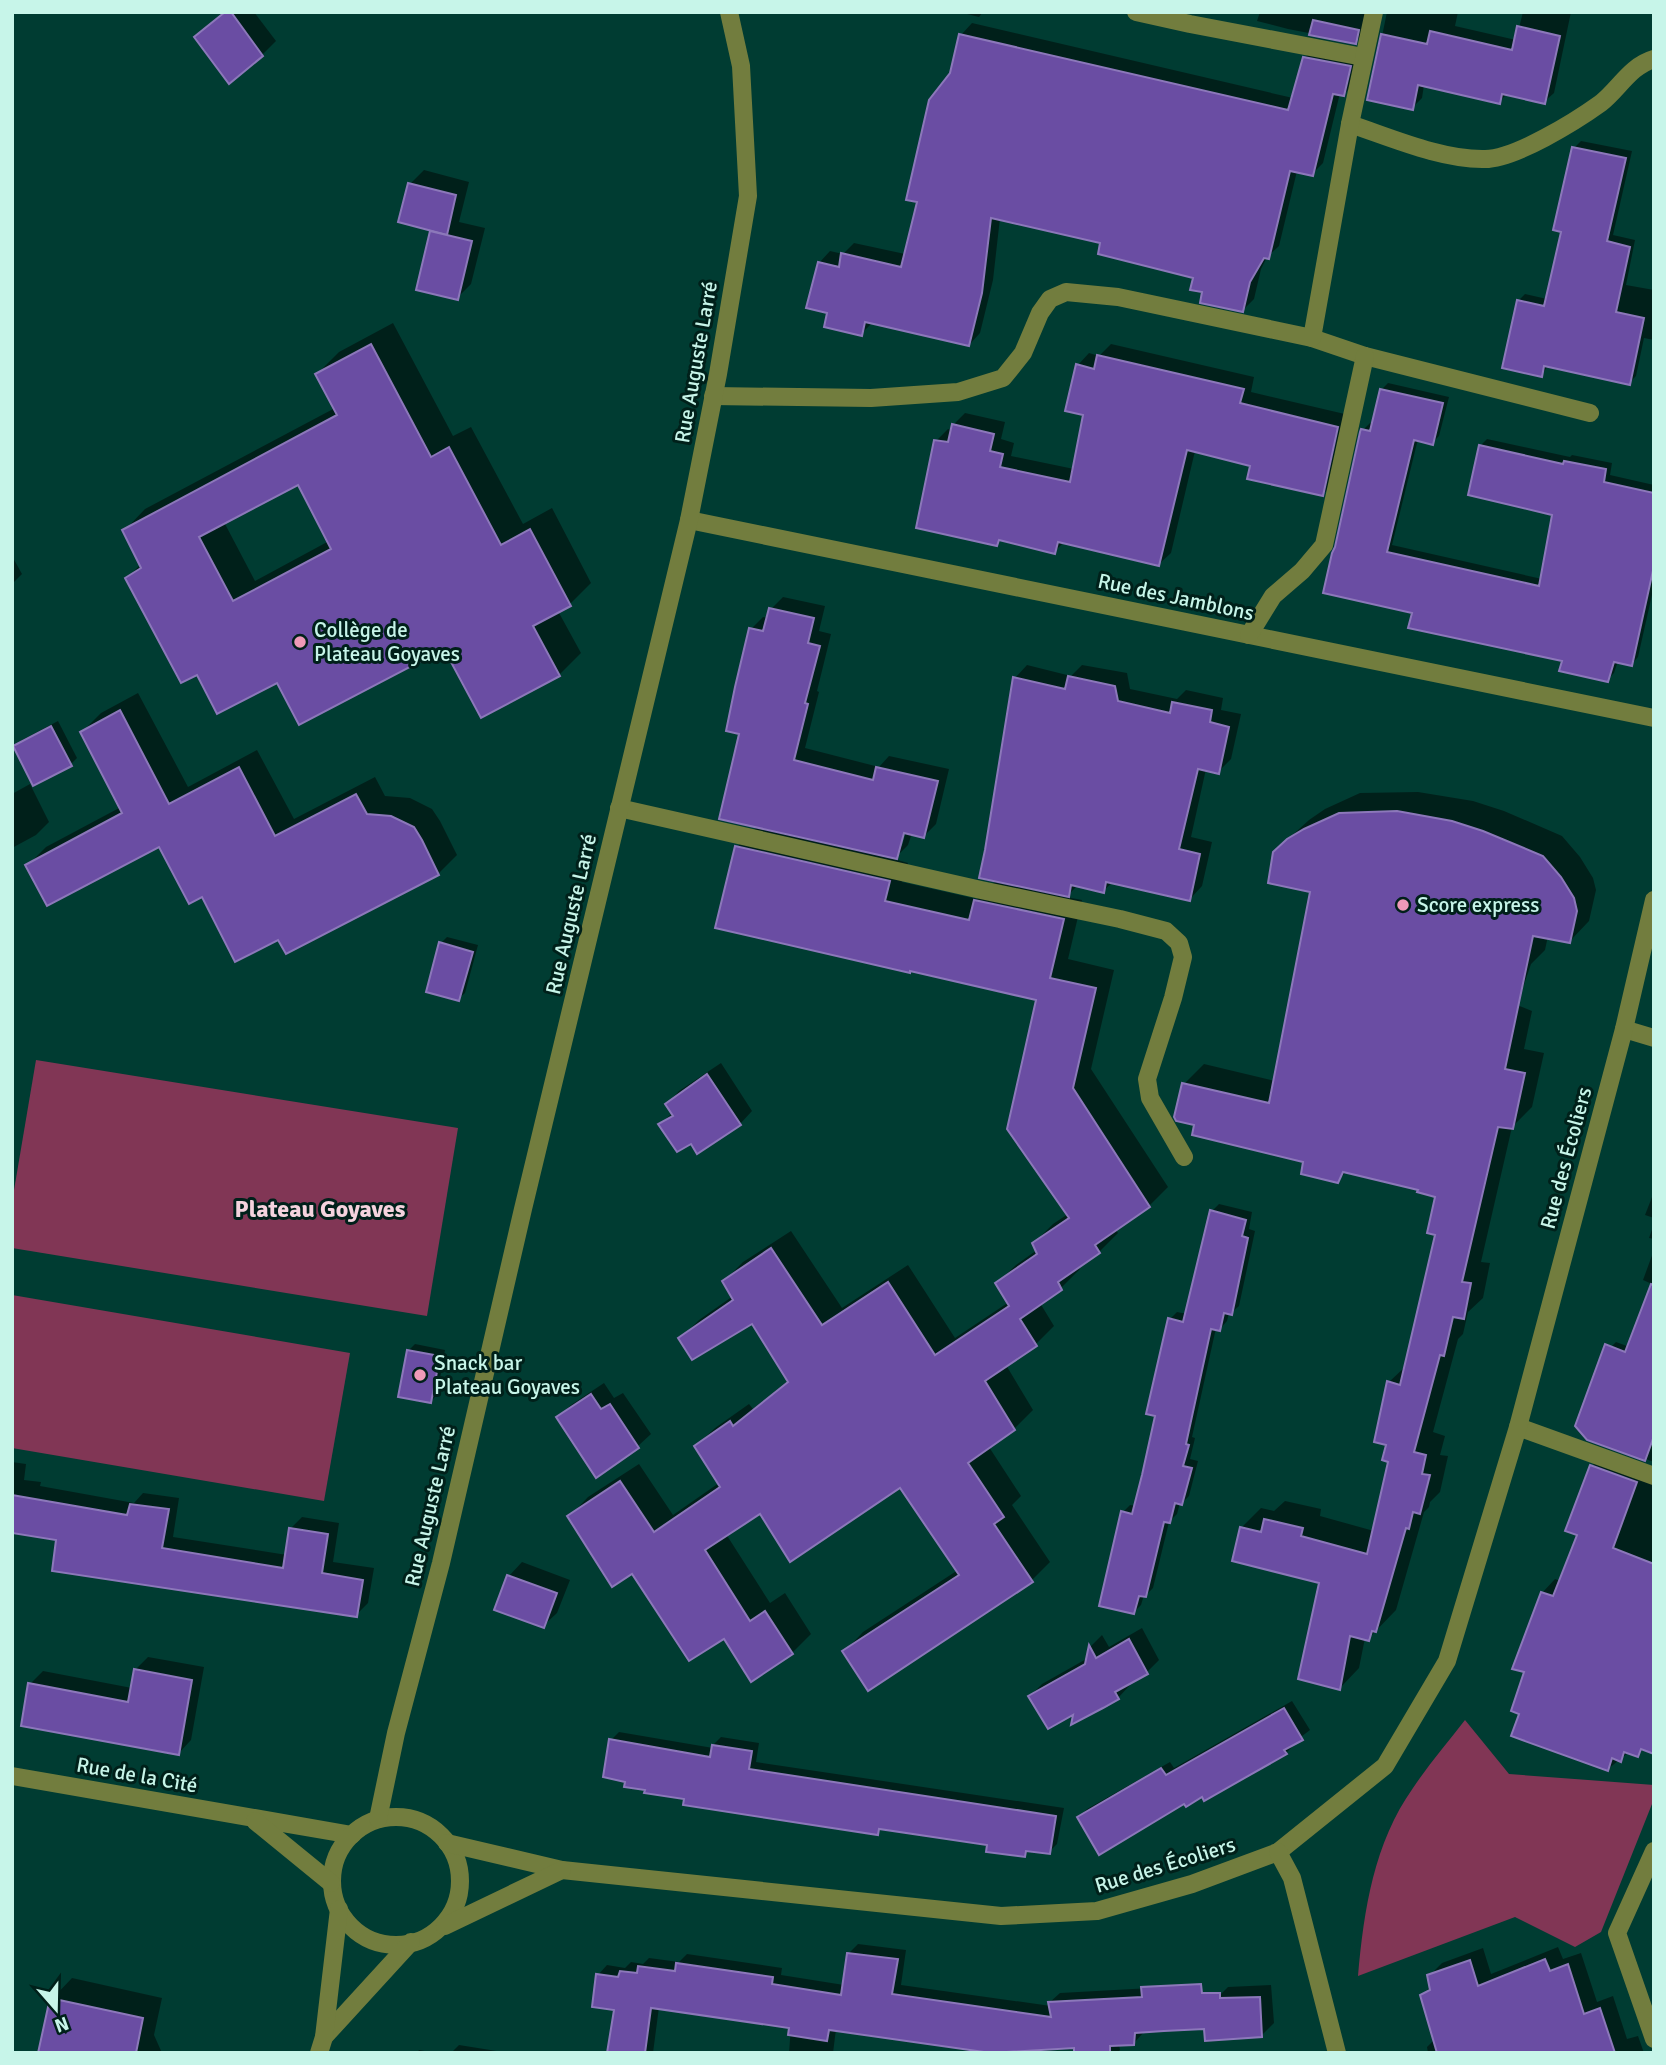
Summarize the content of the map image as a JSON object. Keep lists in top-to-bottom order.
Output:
{
  "streets": {
    "street": [
      "Rue Auguste Larré",
      "Rue des Jamblons",
      "Rue des Écoliers",
      "Rue de la Cité"
    ]
  },
  "crossings": [
    ["Rue Auguste Larré", "Rue des Jamblons"],
    ["Rue Auguste Larré", "Rue des Écoliers"],
    ["Rue Auguste Larré", "Rue de la Cité"],
    ["Rue des Écoliers", "Rue de la Cité"]
  ],
  "districts": ["Plateau Goyaves"],
  "places": ["Collège de Plateau Goyaves", "Score express", "Snack bar Plateau Goyaves"],
  "north": "bottom"
}
